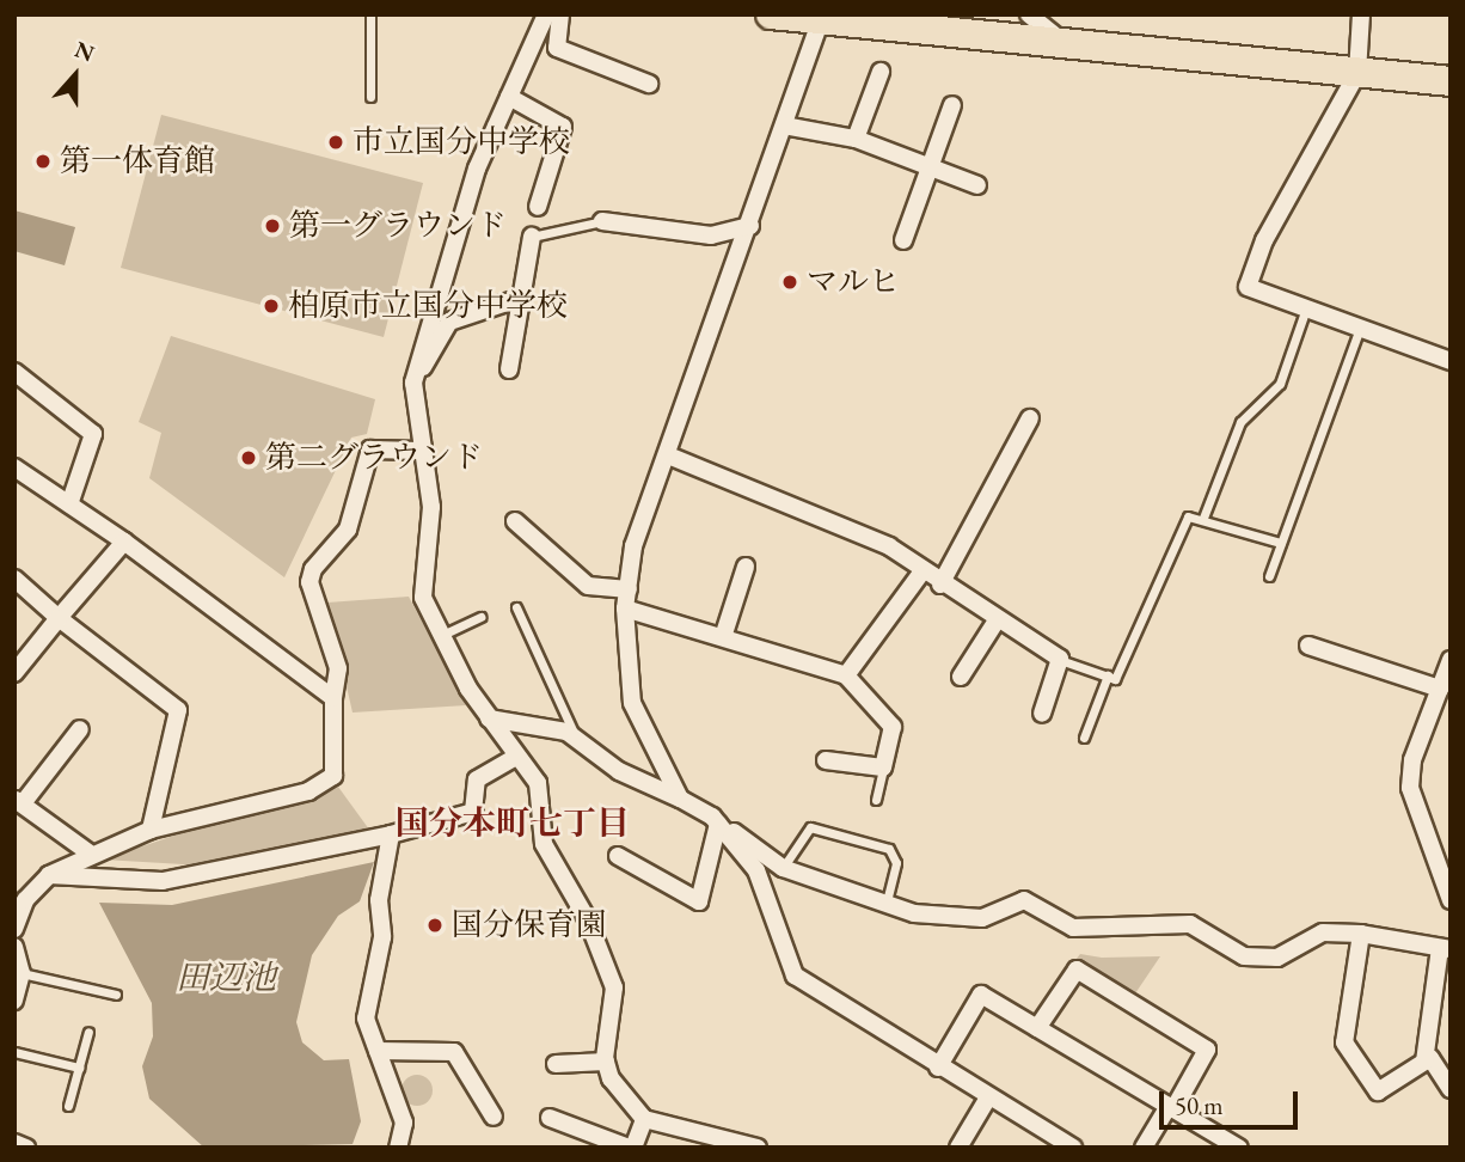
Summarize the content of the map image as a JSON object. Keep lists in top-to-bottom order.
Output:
{
  "districts": ["国分本町七丁目"],
  "water": ["田辺池"],
  "places": [
    "市立国分中学校",
    "第一体育館",
    "第一グラウンド",
    "マルヒ",
    "柏原市立国分中学校",
    "第二グラウンド",
    "国分保育園"
  ],
  "scale_bar": "50 m",
  "north": "top"
}
